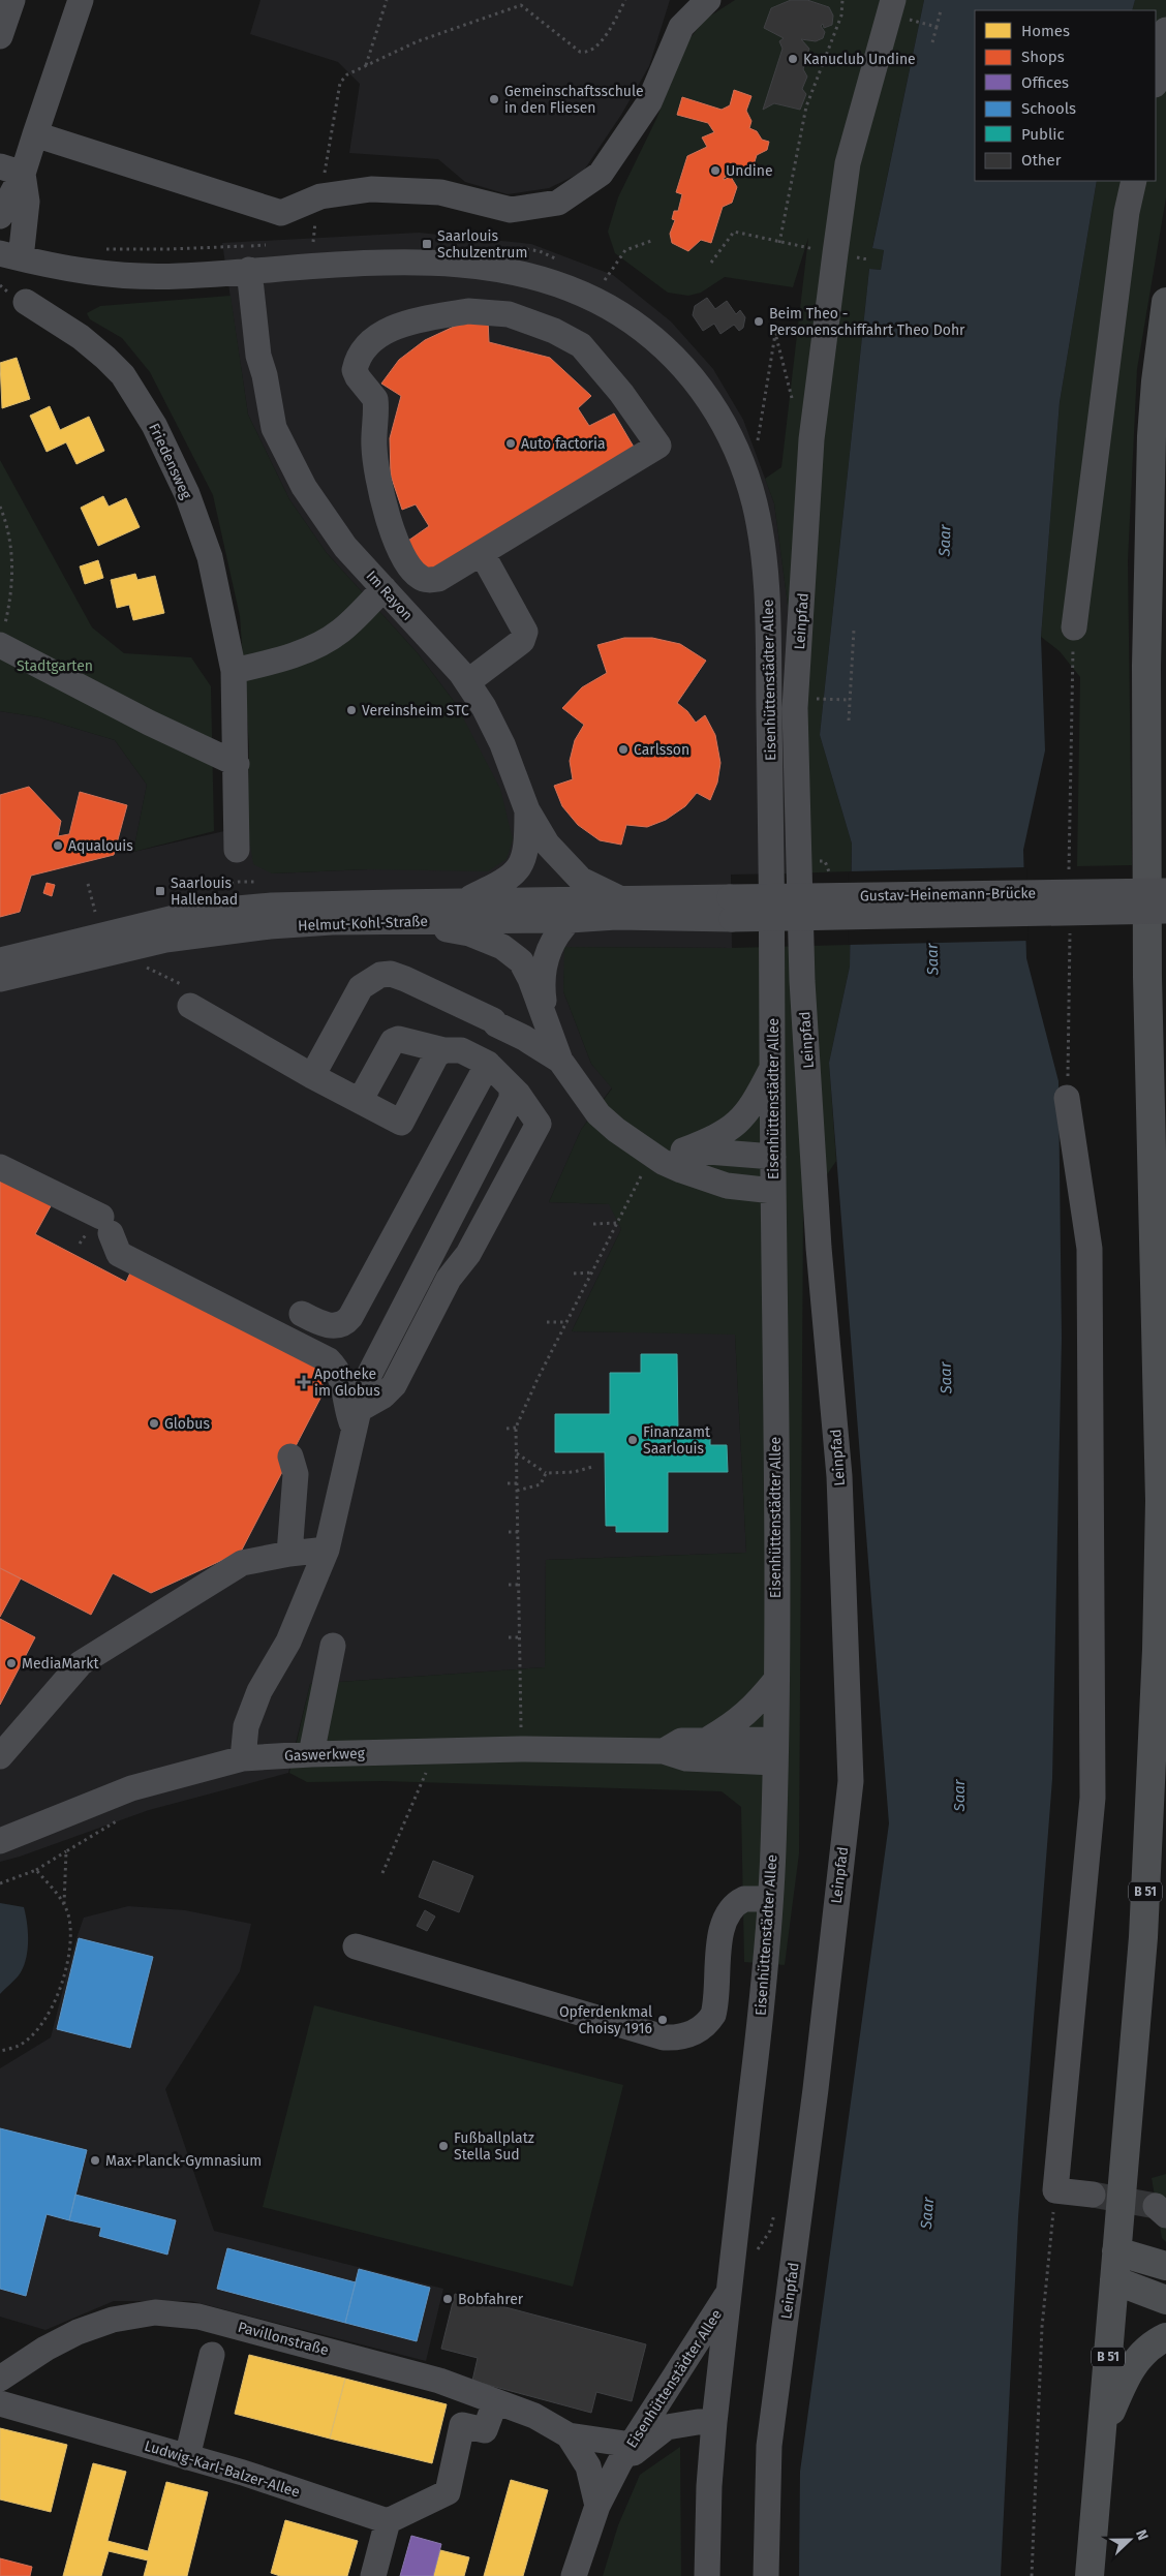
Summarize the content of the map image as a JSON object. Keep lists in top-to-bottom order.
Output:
{
  "streets": {
    "main road": ["B 51"],
    "street": [
      "Friedensweg",
      "Im Rayon",
      "Leinpfad",
      "Eisenhüttenstädter Allee",
      "Gustav-Heinemann-Brücke",
      "Helmut-Kohl-Straße",
      "Gaswerkweg",
      "Pavillonstraße",
      "Ludwig-Karl-Balzer-Allee"
    ]
  },
  "crossings": [
    ["Im Rayon", "Eisenhüttenstädter Allee"],
    ["Im Rayon", "Helmut-Kohl-Straße"],
    ["Eisenhüttenstädter Allee", "Gaswerkweg"],
    ["Eisenhüttenstädter Allee", "Pavillonstraße"],
    ["Gustav-Heinemann-Brücke", "Helmut-Kohl-Straße"]
  ],
  "water": ["Saar"],
  "parks": ["Stadtgarten"],
  "places": {
    "other": [
      "Kanuclub Undine",
      "Gemeinschaftsschule in den Fliesen",
      "Undine",
      "Beim Theo - Personenschiffahrt Theo Dohr",
      "Auto factoria",
      "Vereinsheim STC",
      "Carlsson",
      "Aqualouis",
      "Globus",
      "Finanzamt Saarlouis",
      "MediaMarkt",
      "Opferdenkmal Choisy 1916",
      "Fußballplatz Stella Sud",
      "Max-Planck-Gymnasium",
      "Bobfahrer"
    ],
    "transit": ["Saarlouis Schulzentrum", "Saarlouis Hallenbad"],
    "health": ["Apotheke im Globus"]
  },
  "legend": [
    "Homes",
    "Shops",
    "Offices",
    "Schools",
    "Public",
    "Other"
  ],
  "north": "right"
}
